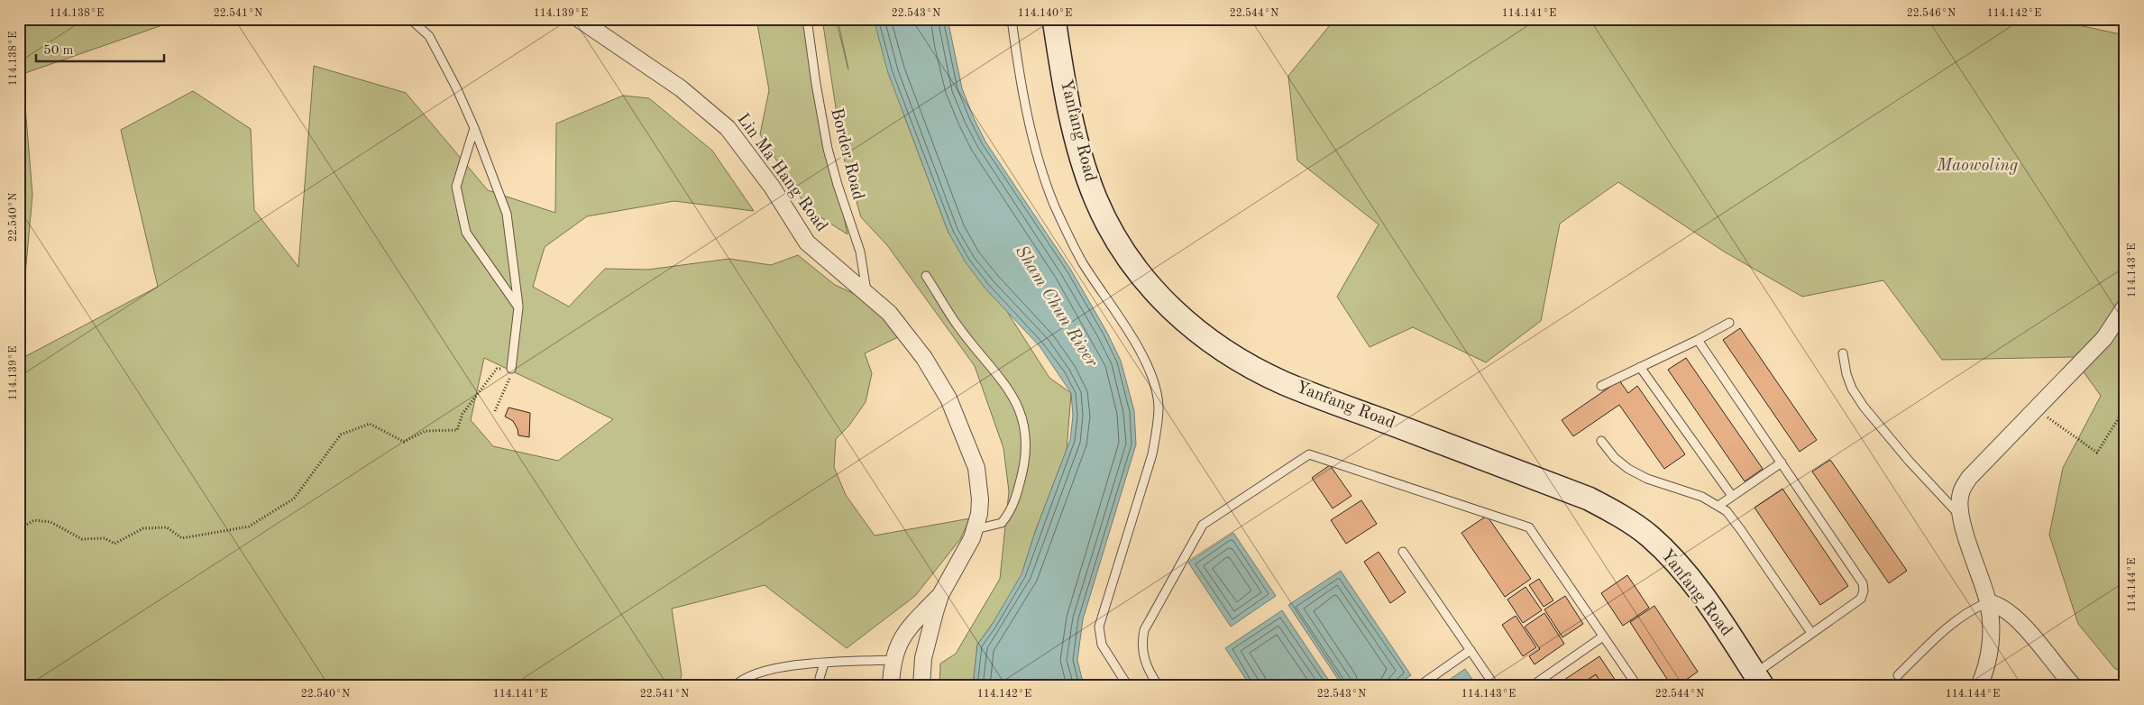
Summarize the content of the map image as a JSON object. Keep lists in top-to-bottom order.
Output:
{
  "streets": {
    "main road": ["Yanfang Road"],
    "street": ["Lin Ma Hang Road"],
    "lane": ["Border Road"]
  },
  "crossings": [
    ["Border Road", "Lin Ma Hang Road"]
  ],
  "water": ["Sham Chun River"],
  "parks": ["Maowoling"],
  "scale_bar": "50 m",
  "coordinates": [
    "114.138°E",
    "22.541°N",
    "114.139°E",
    "22.543°N",
    "114.140°E",
    "22.544°N",
    "114.141°E",
    "22.546°N",
    "114.142°E",
    "22.540°N",
    "114.143°E",
    "114.144°E"
  ]
}
